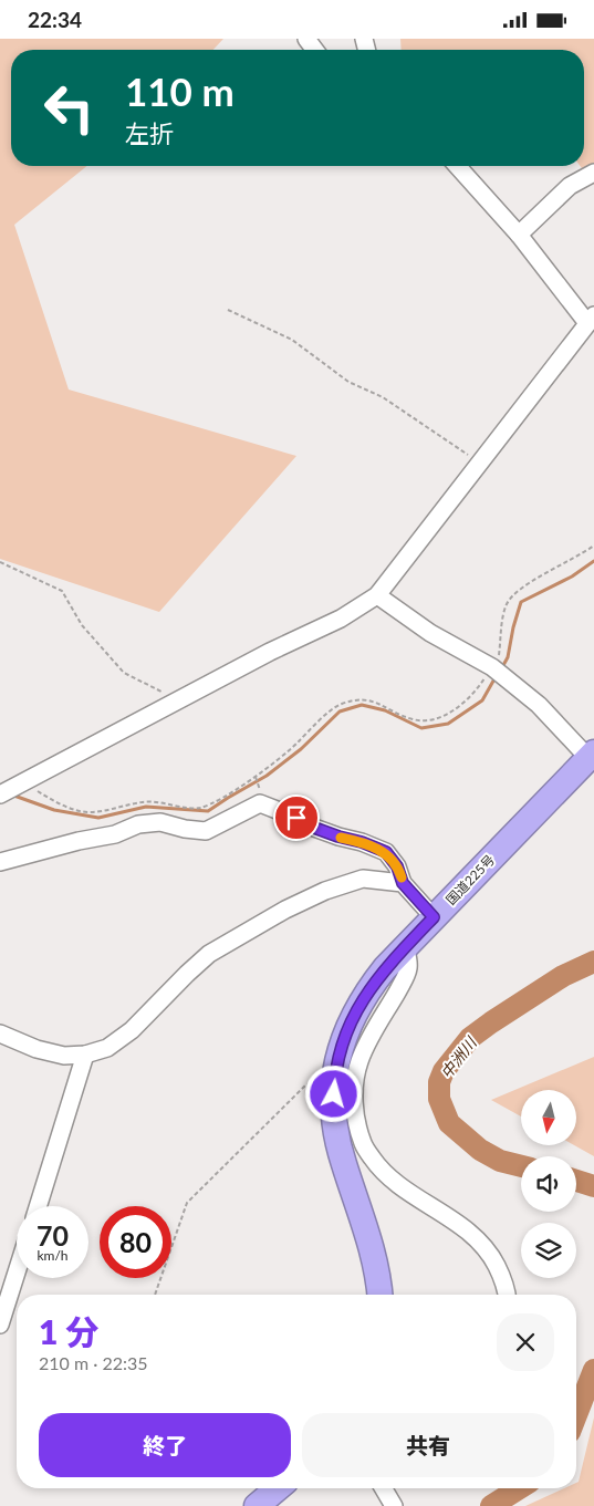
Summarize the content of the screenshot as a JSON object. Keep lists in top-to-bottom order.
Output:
{
  "streets": {
    "highway": ["国道225号"]
  },
  "water": ["中洲川"],
  "north": "bottom",
  "page": {
    "status": "22:34",
    "turn": ["110 m", "左折"],
    "speed": "70 km/h",
    "limit": "80",
    "heading": ["1 分", "210 m · 22:35"],
    "buttons": ["終了", "共有"]
  }
}
